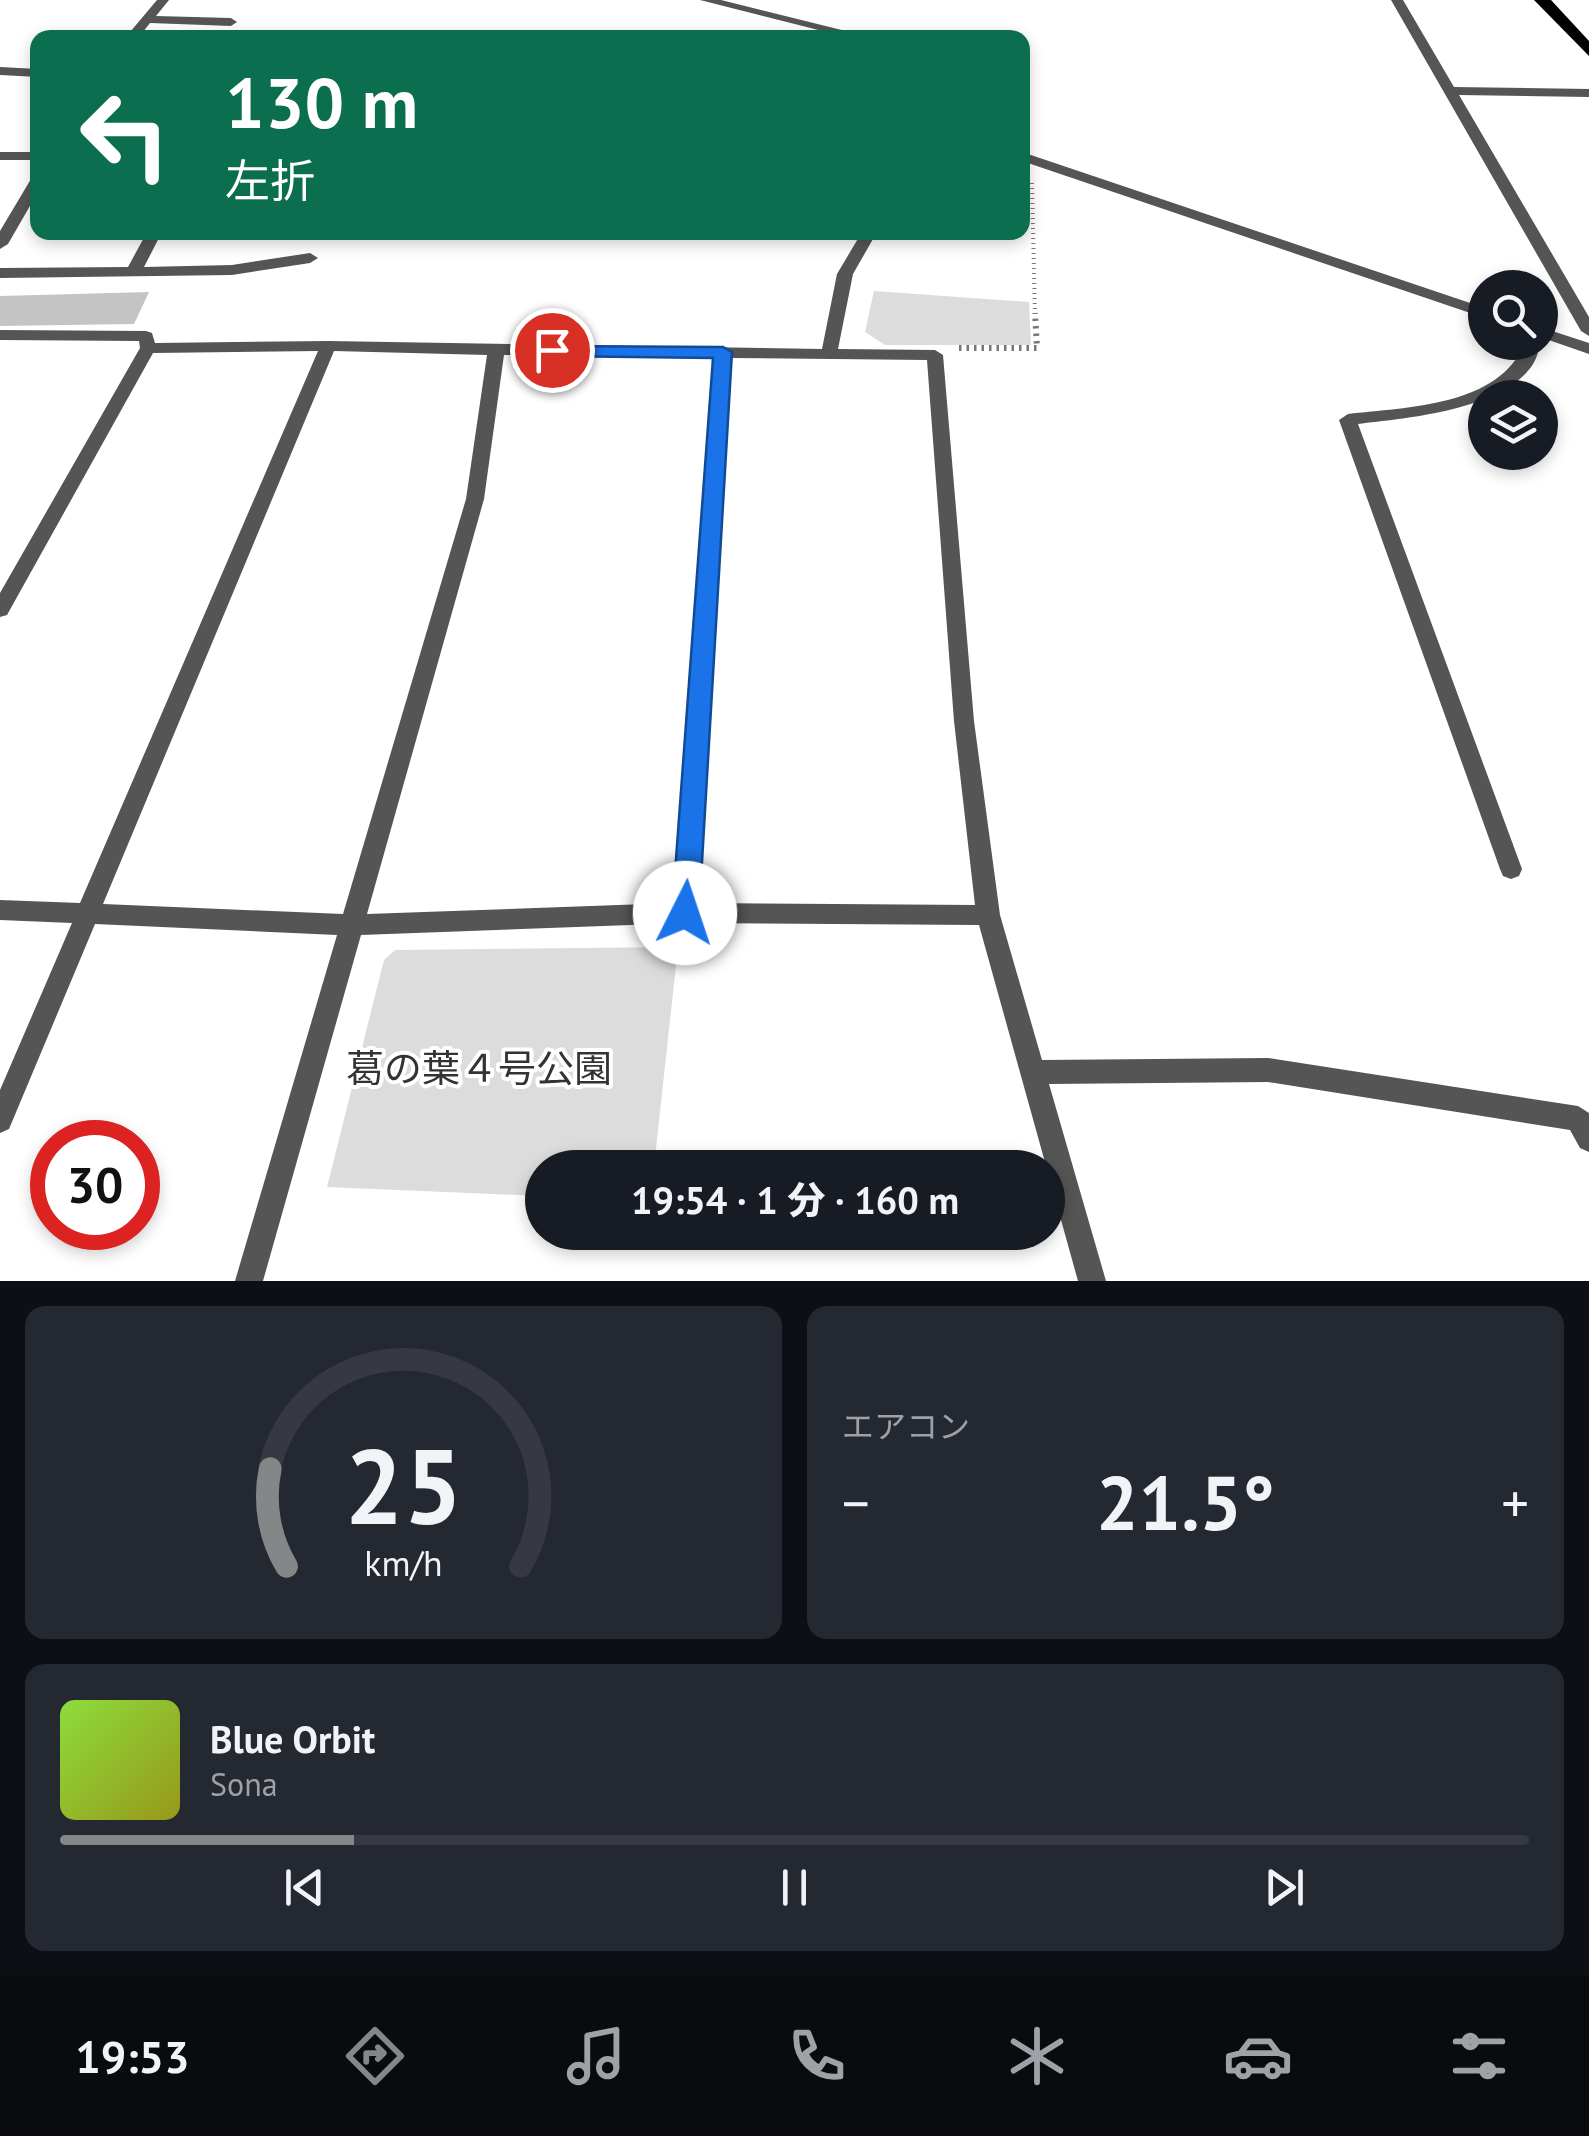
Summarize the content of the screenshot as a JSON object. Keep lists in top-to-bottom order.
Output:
{
  "parks": ["葛の葉４号公園"],
  "page": {
    "turn": ["130 m", "左折"],
    "limit": "30",
    "trip": "19:54 · 1 分 · 160 m",
    "tile": "エアコン",
    "heat": ["−", "21.5°", "+"],
    "song": ["Blue Orbit", "Sona"],
    "tabs": "19:53",
    "gauge": ["25", "km/h"]
  }
}
